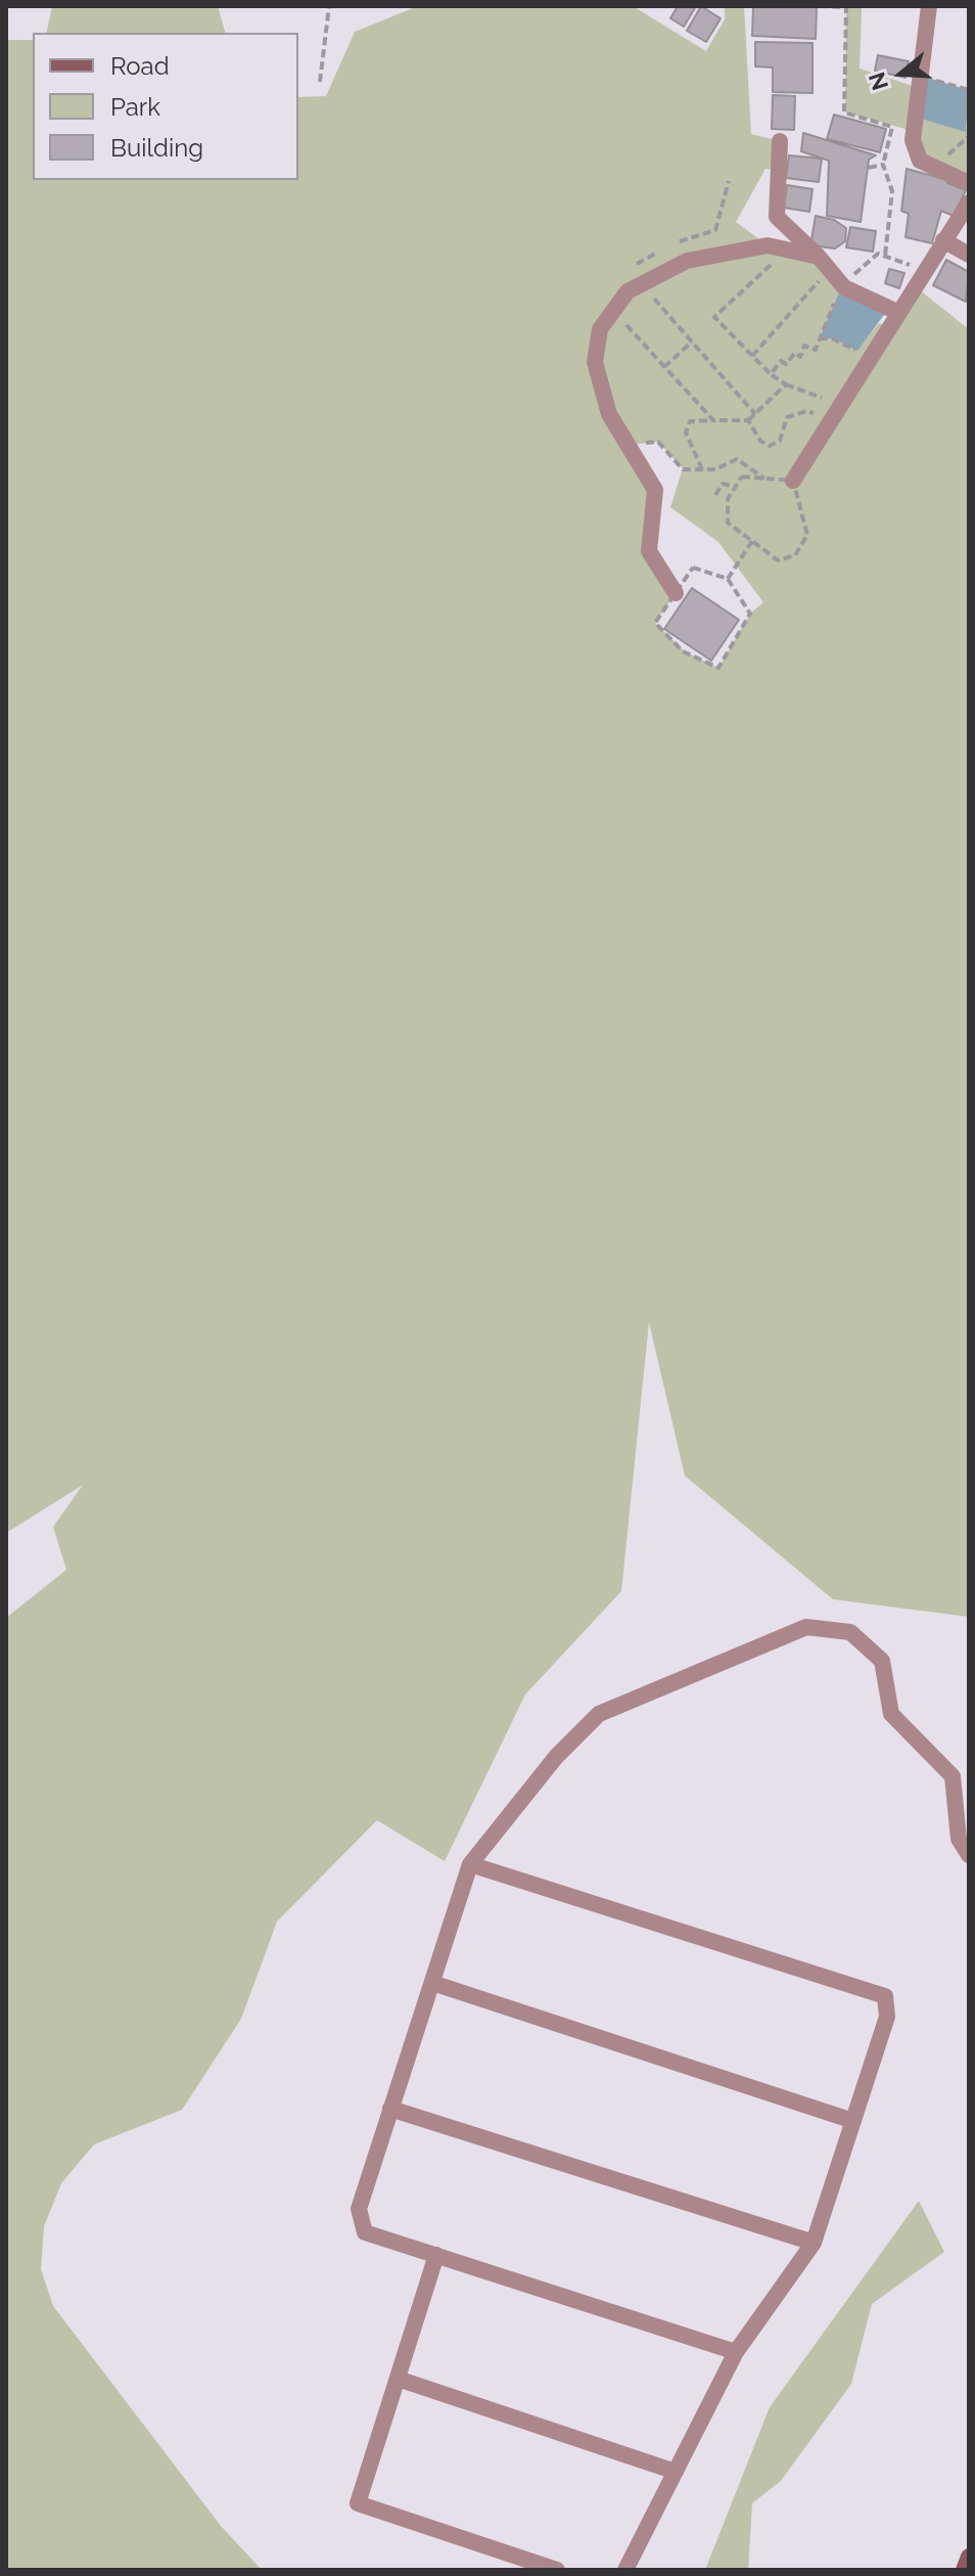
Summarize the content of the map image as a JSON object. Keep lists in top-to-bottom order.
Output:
{
  "legend": ["Road", "Park", "Building"],
  "north": "left"
}
